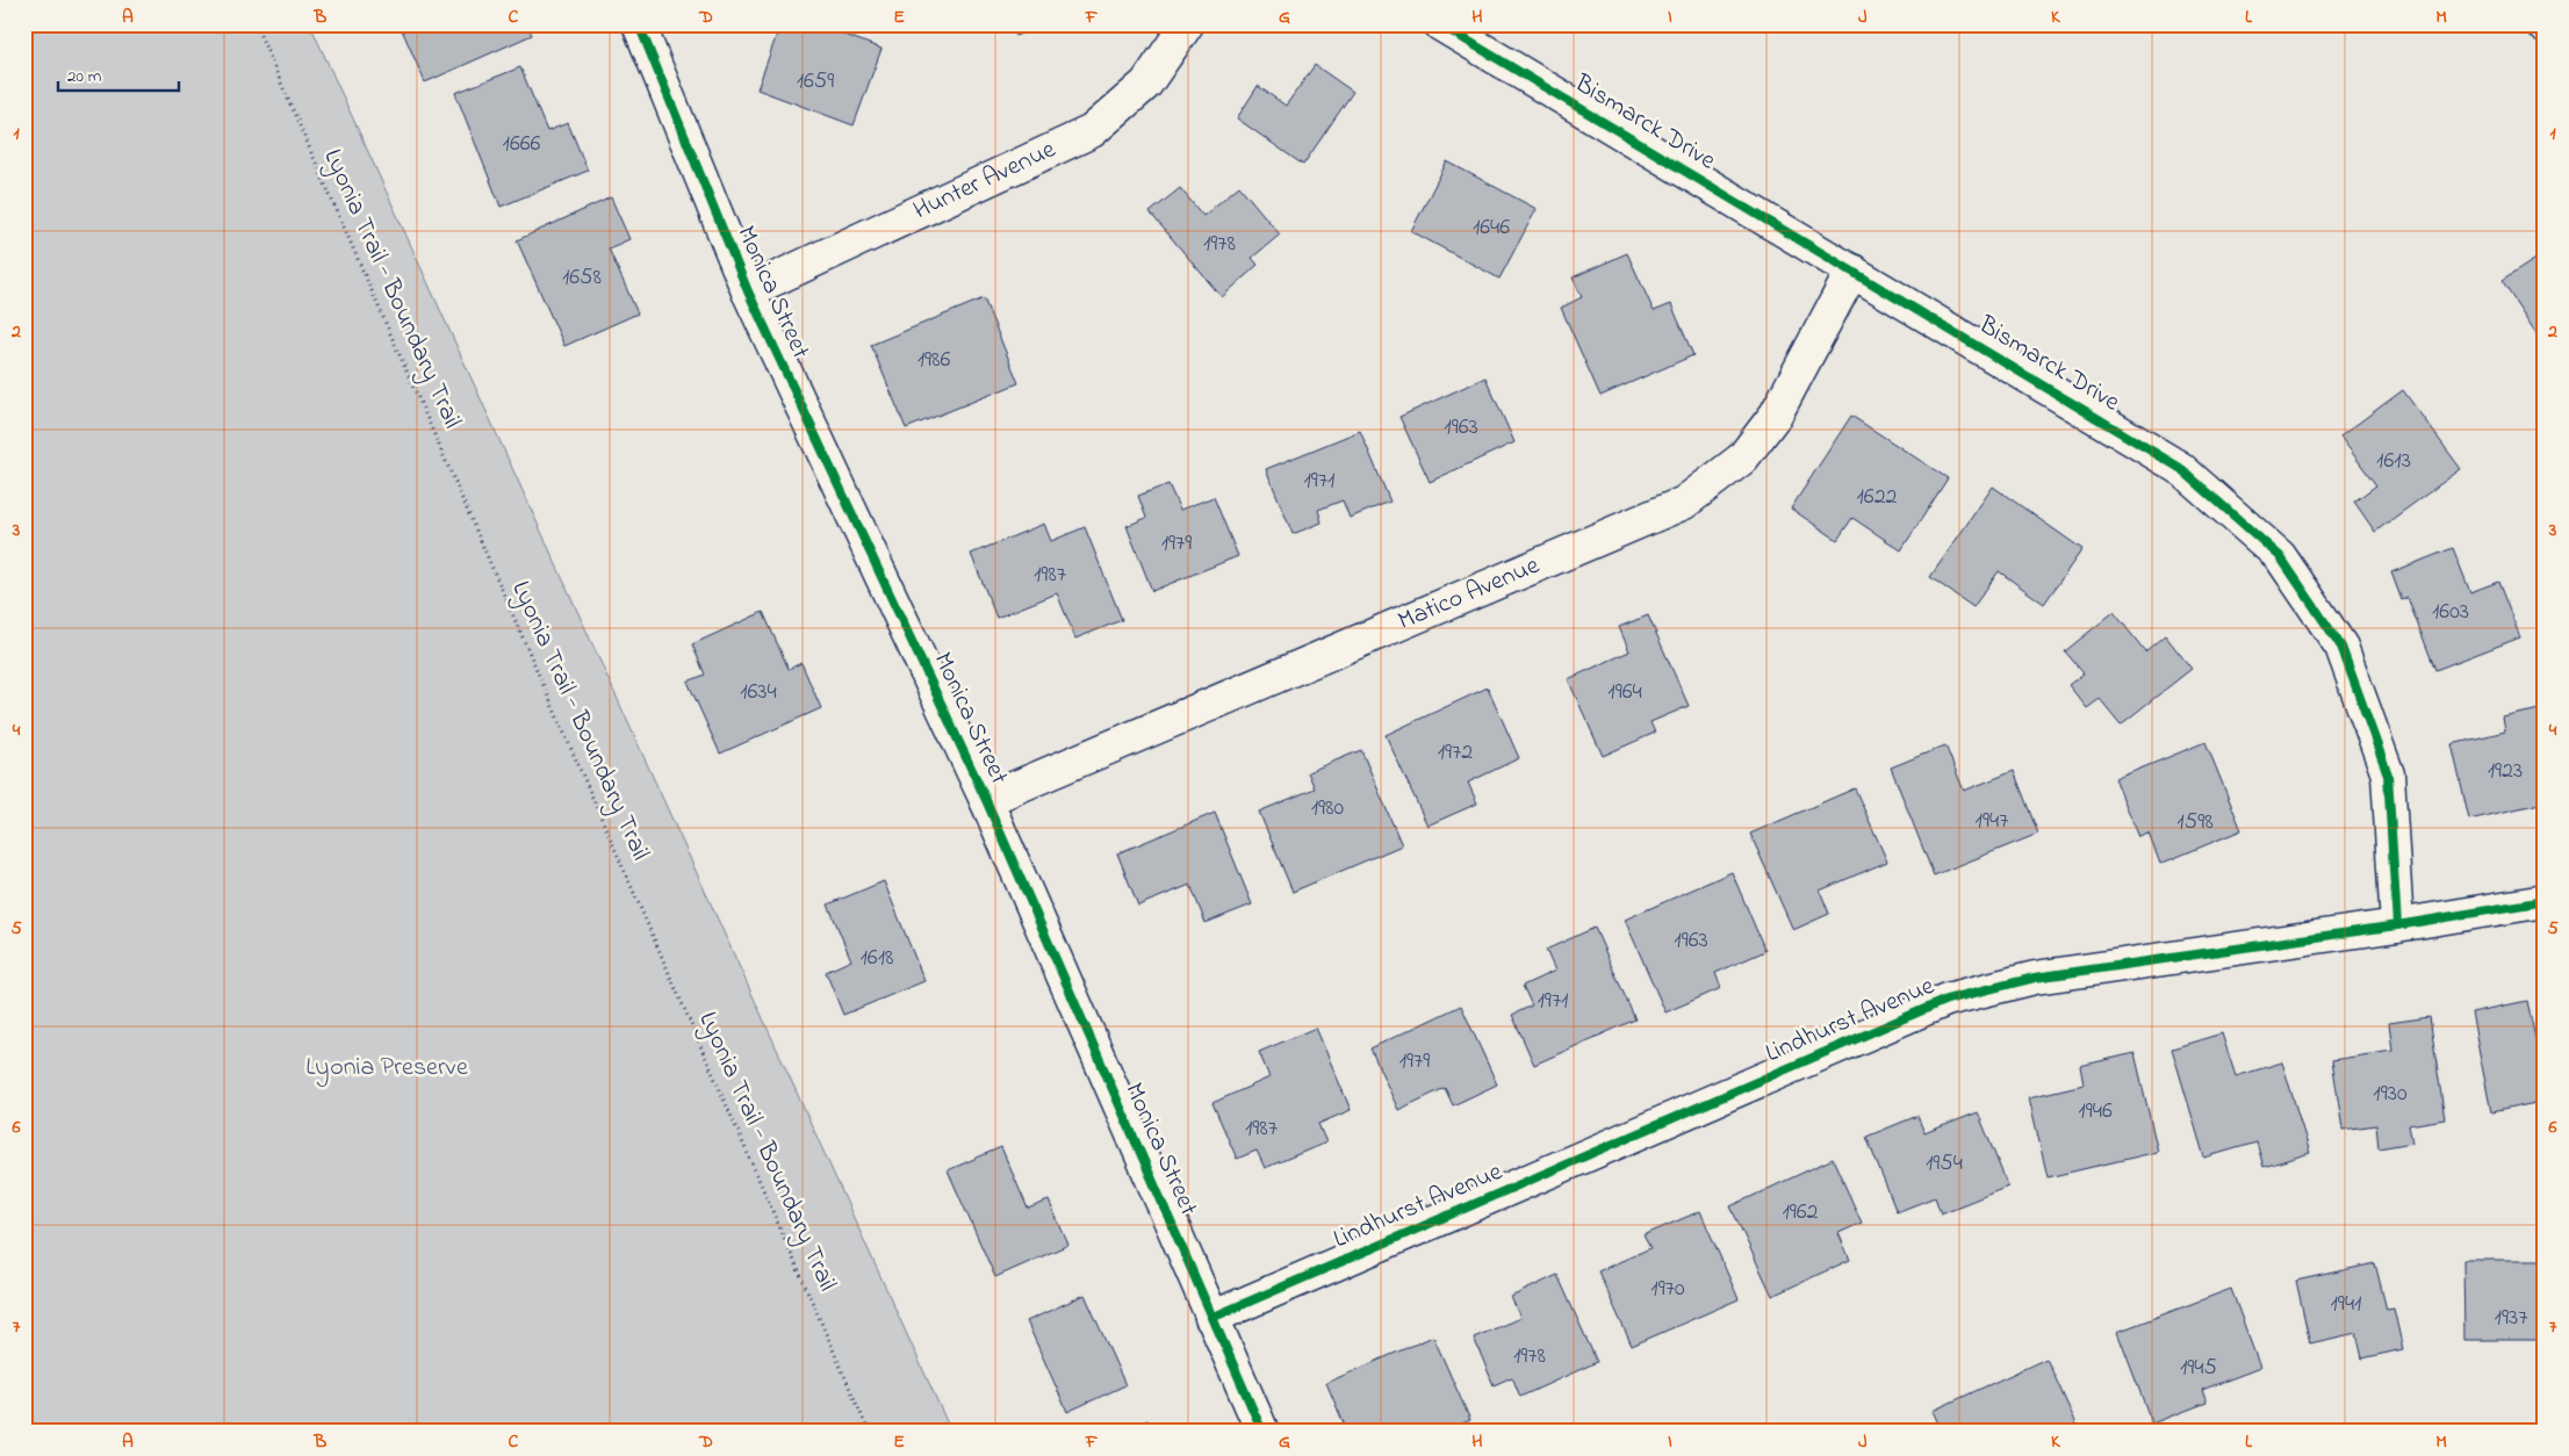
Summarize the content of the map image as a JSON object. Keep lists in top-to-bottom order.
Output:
{
  "streets": {
    "street": [
      "Bismarck Drive",
      "Hunter Avenue",
      "Monica Street",
      "Matico Avenue",
      "Lindhurst Avenue"
    ],
    "path": ["Lyonia Trail - Boundary Trail"]
  },
  "crossings": [
    ["Bismarck Drive", "Matico Avenue"],
    ["Bismarck Drive", "Lindhurst Avenue"],
    ["Hunter Avenue", "Monica Street"],
    ["Monica Street", "Matico Avenue"],
    ["Monica Street", "Lindhurst Avenue"]
  ],
  "parks": ["Lyonia Preserve"],
  "house_numbers": [
    "1659",
    "1666",
    "1646",
    "1978",
    "1658",
    "1986",
    "1963",
    "1613",
    "1971",
    "1622",
    "1979",
    "1987",
    "1603",
    "1634",
    "1964",
    "1972",
    "1923",
    "1980",
    "1947",
    "1598",
    "1963",
    "1618",
    "1971",
    "1979",
    "1930",
    "1946",
    "1987",
    "1954",
    "1962",
    "1970",
    "1941",
    "1937",
    "1978",
    "1945"
  ],
  "scale_bar": "20 m",
  "grid": {
    "columns": [
      "A",
      "B",
      "C",
      "D",
      "E",
      "F",
      "G",
      "H",
      "I",
      "J",
      "K",
      "L",
      "M"
    ],
    "rows": [
      "1",
      "2",
      "3",
      "4",
      "5",
      "6",
      "7"
    ]
  }
}
